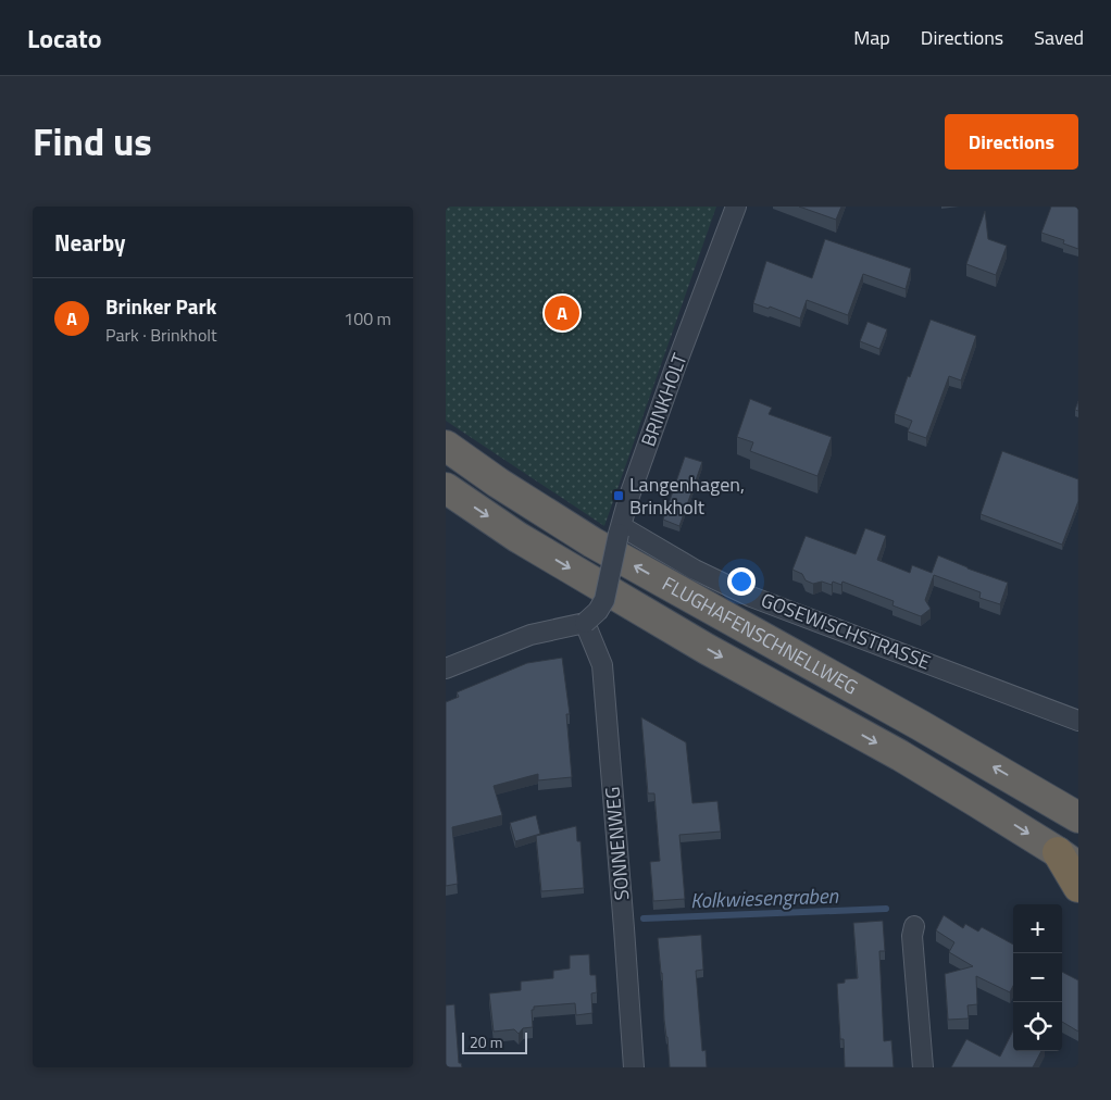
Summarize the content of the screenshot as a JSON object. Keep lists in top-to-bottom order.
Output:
{
  "streets": {
    "highway": ["FLUGHAFENSCHNELLWEG"],
    "street": ["BRINKHOLT", "GOSEWISCHSTRASSE", "SONNENWEG"]
  },
  "crossings": [
    ["BRINKHOLT", "GOSEWISCHSTRASSE"],
    ["BRINKHOLT", "SONNENWEG"]
  ],
  "water": ["Kolkwiesengraben"],
  "places": {
    "transit": ["Langenhagen, Brinkholt"]
  },
  "scale_bar": "20 m",
  "page": {
    "header": "Locato",
    "nav": ["Map", "Directions", "Saved"],
    "title": "Find us",
    "buttons": "Directions",
    "heading": "Nearby",
    "list": [
      {
        "mark": "A",
        "name": "Brinker Park",
        "note": "Park · Brinkholt",
        "value": "100 m"
      }
    ],
    "pins": "A",
    "map_buttons": ["+", "−"],
    "scale": "20 m"
  }
}
